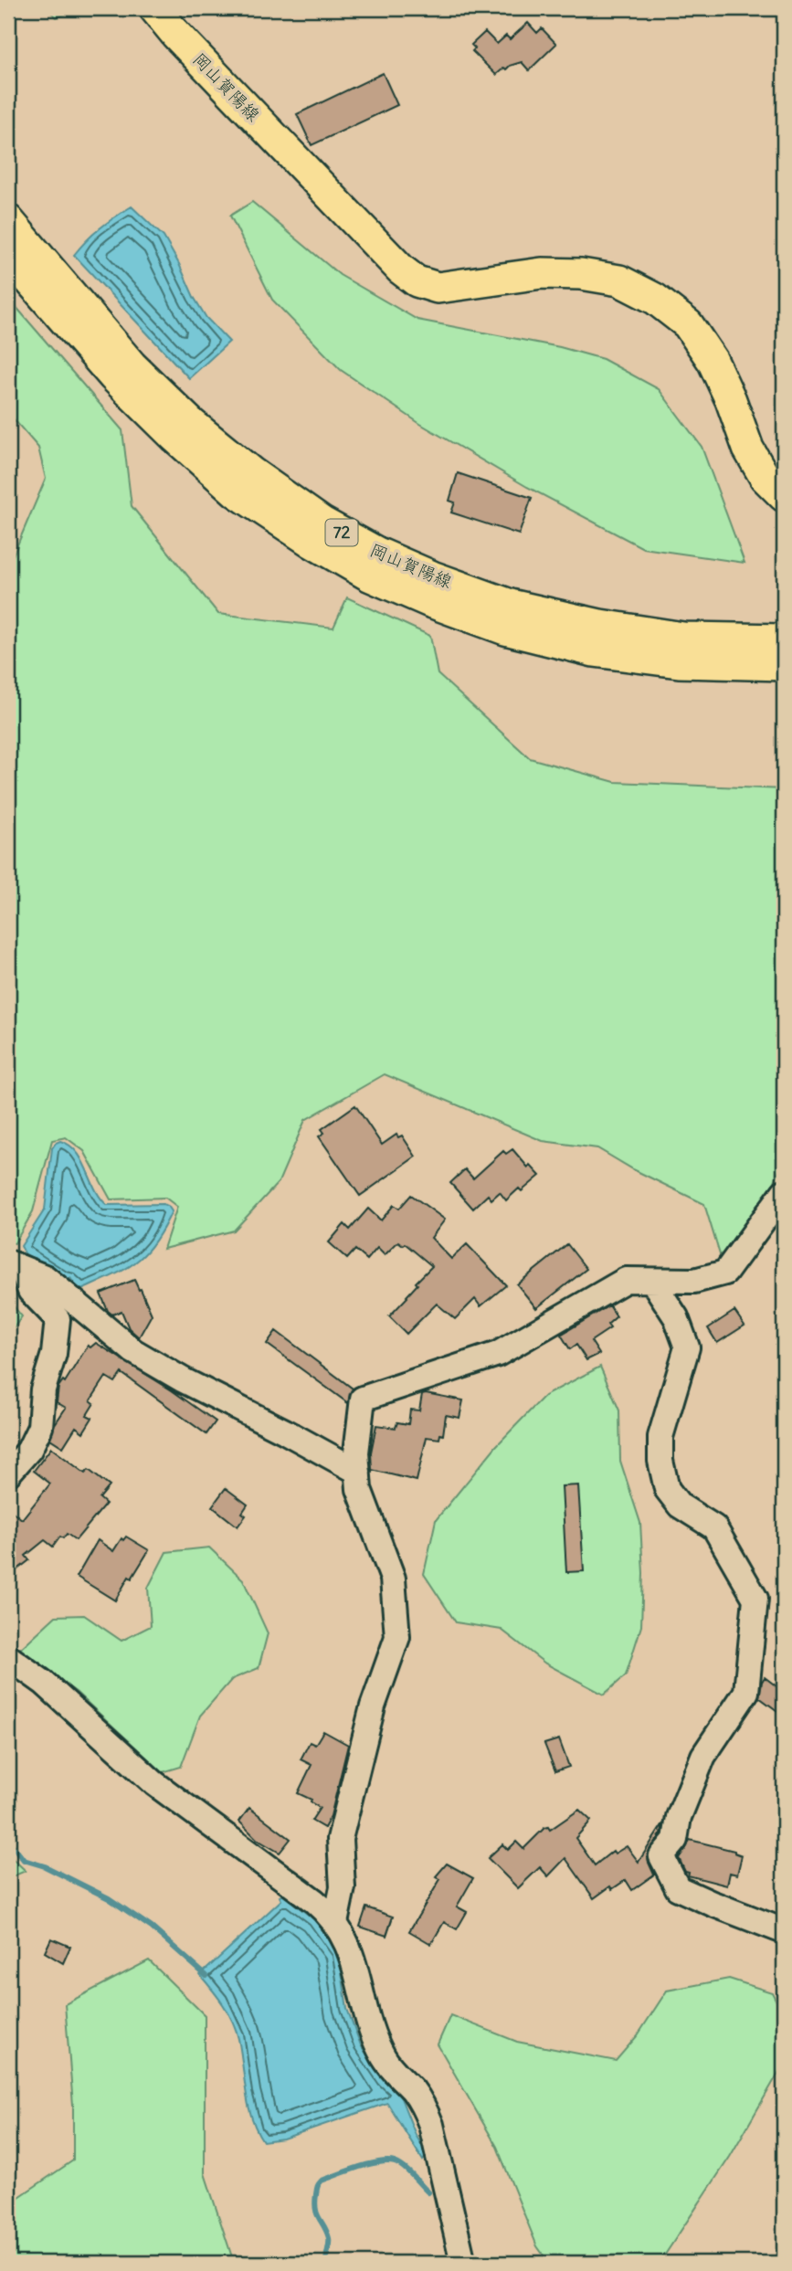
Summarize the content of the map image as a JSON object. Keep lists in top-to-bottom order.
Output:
{
  "streets": {
    "main road": ["岡山賀陽線", "72"]
  }
}
